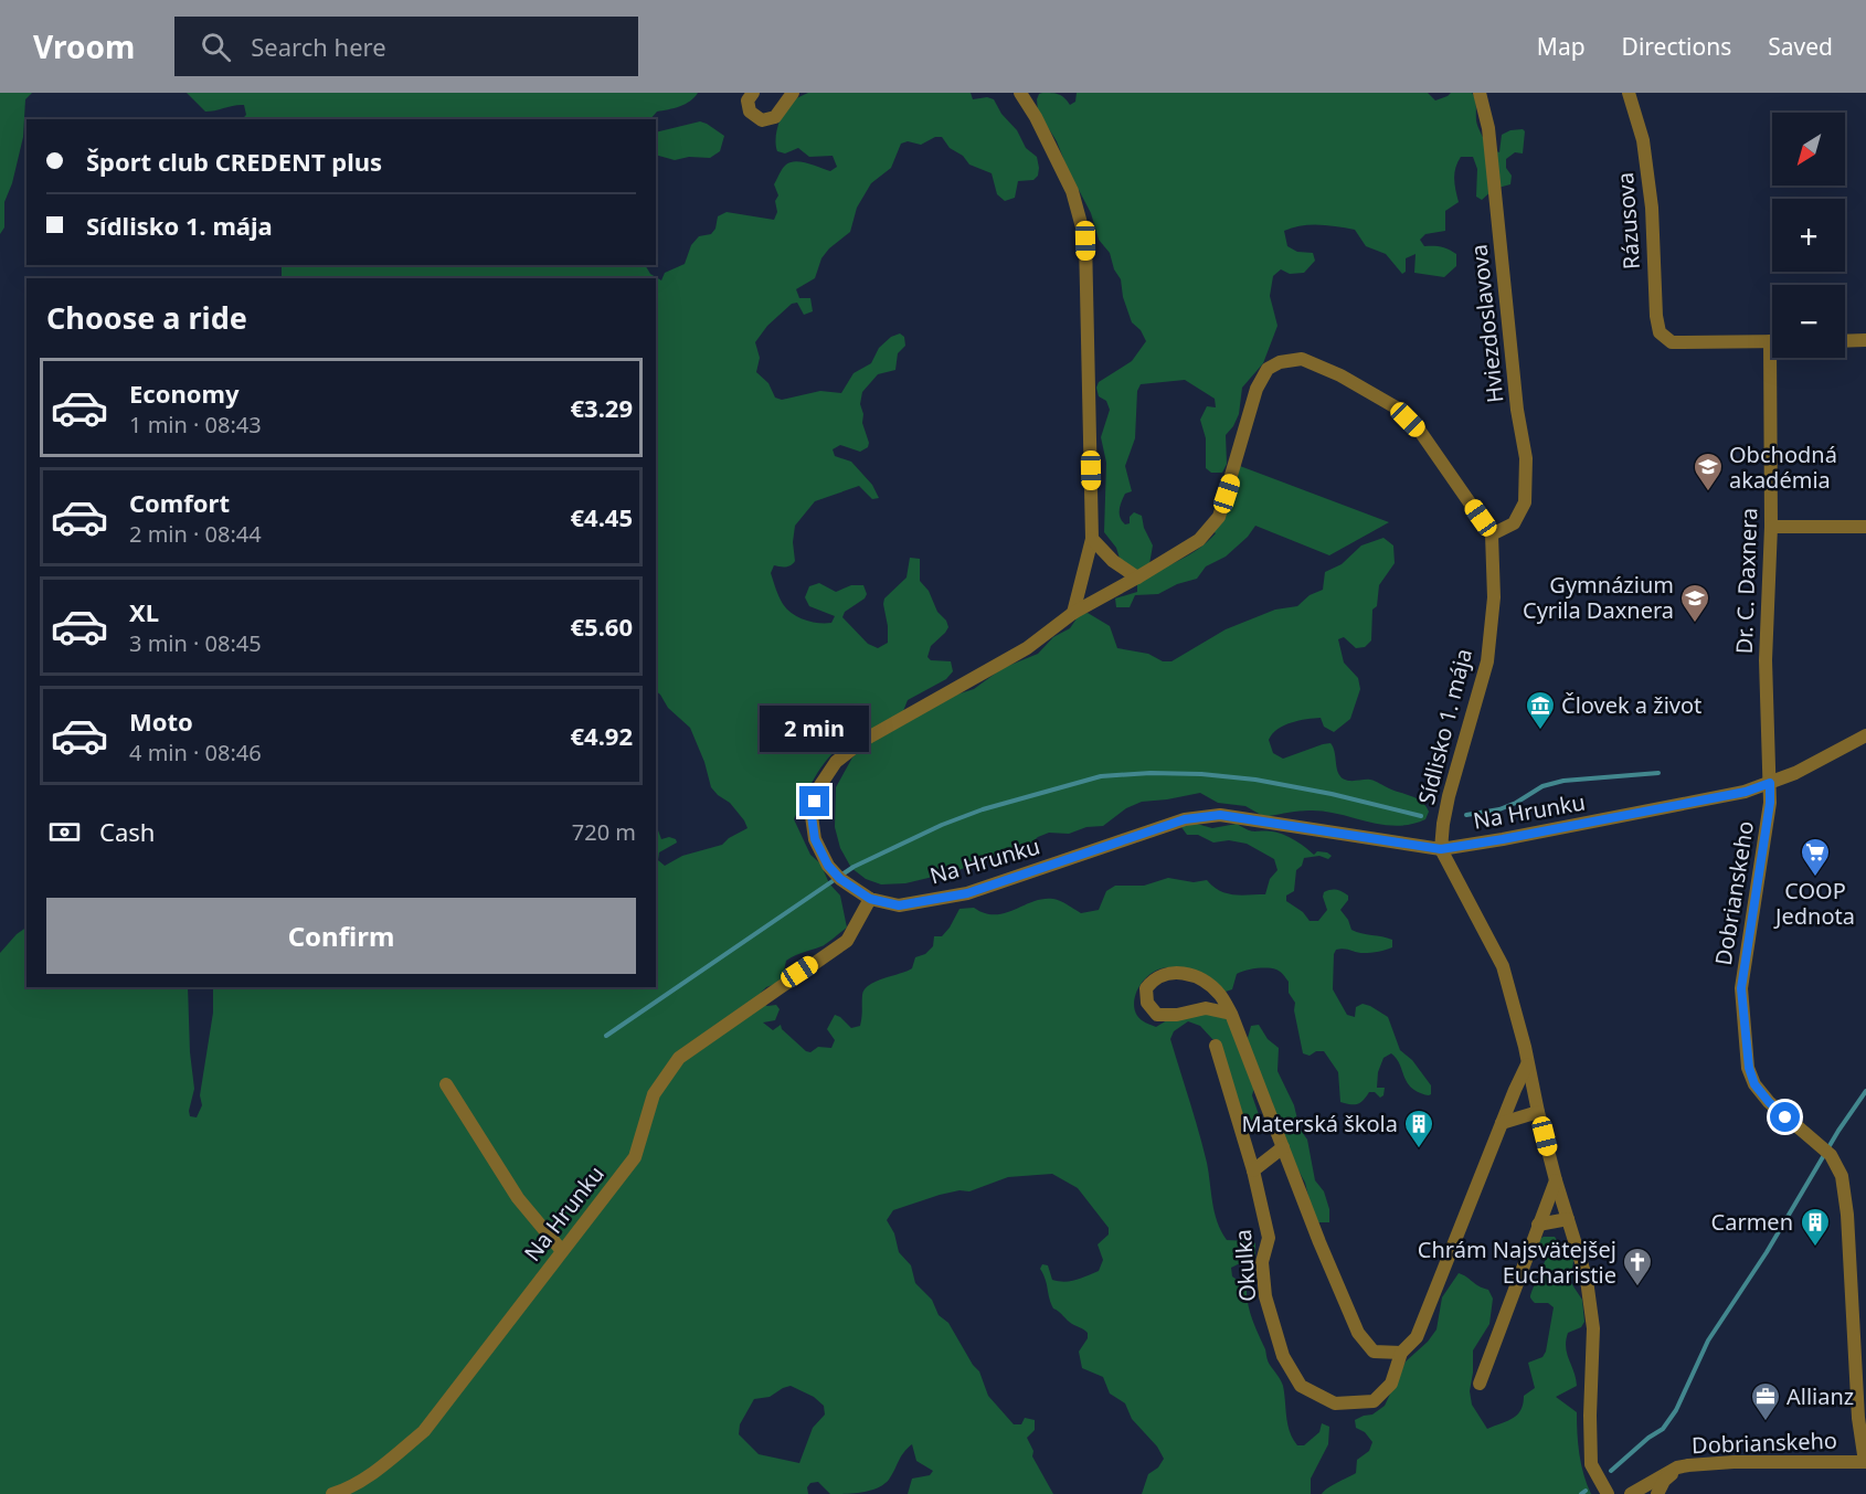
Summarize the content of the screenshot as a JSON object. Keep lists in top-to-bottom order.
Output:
{
  "streets": {
    "street": [
      "Rázusova",
      "Hviezdoslavova",
      "Dr. C. Daxnera",
      "Sídlisko 1. mája",
      "Na Hrunku",
      "Dobrianskeho",
      "Okulka"
    ]
  },
  "crossings": [
    ["Hviezdoslavova", "Sídlisko 1. mája"],
    ["Dr. C. Daxnera", "Na Hrunku"],
    ["Dr. C. Daxnera", "Dobrianskeho"],
    ["Sídlisko 1. mája", "Na Hrunku"],
    ["Na Hrunku", "Dobrianskeho"]
  ],
  "places": {
    "school or university": ["Obchodná akadémia", "Gymnázium Cyrila Daxnera"],
    "museum": ["Človek a život"],
    "supermarket": ["COOP Jednota"],
    "building": ["Materská škola", "Carmen"],
    "church": ["Chrám Najsvätejšej Eucharistie"],
    "office": ["Allianz"]
  },
  "north": "bottom left",
  "page": {
    "header": "Vroom",
    "search": "Search here",
    "nav": ["Map", "Directions", "Saved"],
    "map_buttons": ["+", "−"],
    "banner": ["Šport club CREDENT plus", "Sídlisko 1. mája"],
    "heading": "Choose a ride",
    "list": [
      {
        "name": "Economy",
        "note": "1 min · 08:43",
        "value": "€3.29"
      },
      {
        "name": "Comfort",
        "note": "2 min · 08:44",
        "value": "€4.45"
      },
      {
        "name": "XL",
        "note": "3 min · 08:45",
        "value": "€5.60"
      },
      {
        "name": "Moto",
        "note": "4 min · 08:46",
        "value": "€4.92"
      }
    ],
    "bubble": "2 min",
    "pay": ["Cash", "720 m"],
    "buttons": "Confirm"
  }
}
